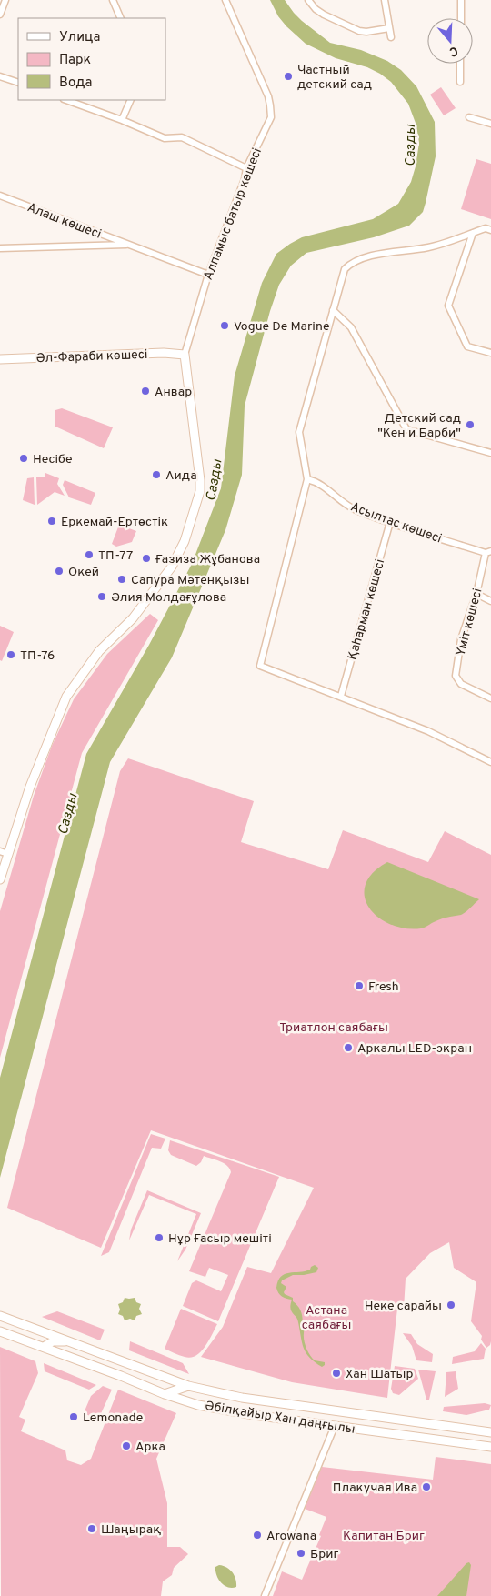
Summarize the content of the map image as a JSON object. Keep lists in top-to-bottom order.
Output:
{
  "streets": {
    "main road": ["Әл-Фараби көшесі", "Әбілқайыр Хан даңғылы"],
    "street": [
      "Алпамыс батыр көшесі",
      "Алаш көшесі",
      "Асылтас көшесі",
      "Қаһарман көшесі",
      "Үміт көшесі"
    ]
  },
  "crossings": [
    ["Алпамыс батыр көшесі", "Алаш көшесі"],
    ["Алпамыс батыр көшесі", "Әл-Фараби көшесі"],
    ["Асылтас көшесі", "Қаһарман көшесі"],
    ["Асылтас көшесі", "Үміт көшесі"]
  ],
  "water": ["Сазды"],
  "parks": ["Триатлон саябағы", "Астана саябағы", "Капитан Бриг"],
  "places": [
    "Частный детский сад",
    "Vogue De Marine",
    "Анвар",
    "Детский сад \"Кен и Барби\"",
    "Несібе",
    "Аида",
    "Еркемай-Ертөстік",
    "ТП-77",
    "Ғазиза Жұбанова",
    "Окей",
    "Сапура Мәтенқызы",
    "Әлия Молдағұлова",
    "ТП-76",
    "Fresh",
    "Аркалы LED-экран",
    "Нұр Ғасыр мешіті",
    "Неке сарайы",
    "Хан Шатыр",
    "Lemonade",
    "Арка",
    "Плакучая Ива",
    "Шаңырақ",
    "Arowana",
    "Бриг"
  ],
  "legend": ["Улица", "Парк", "Вода"],
  "north": "bottom"
}
